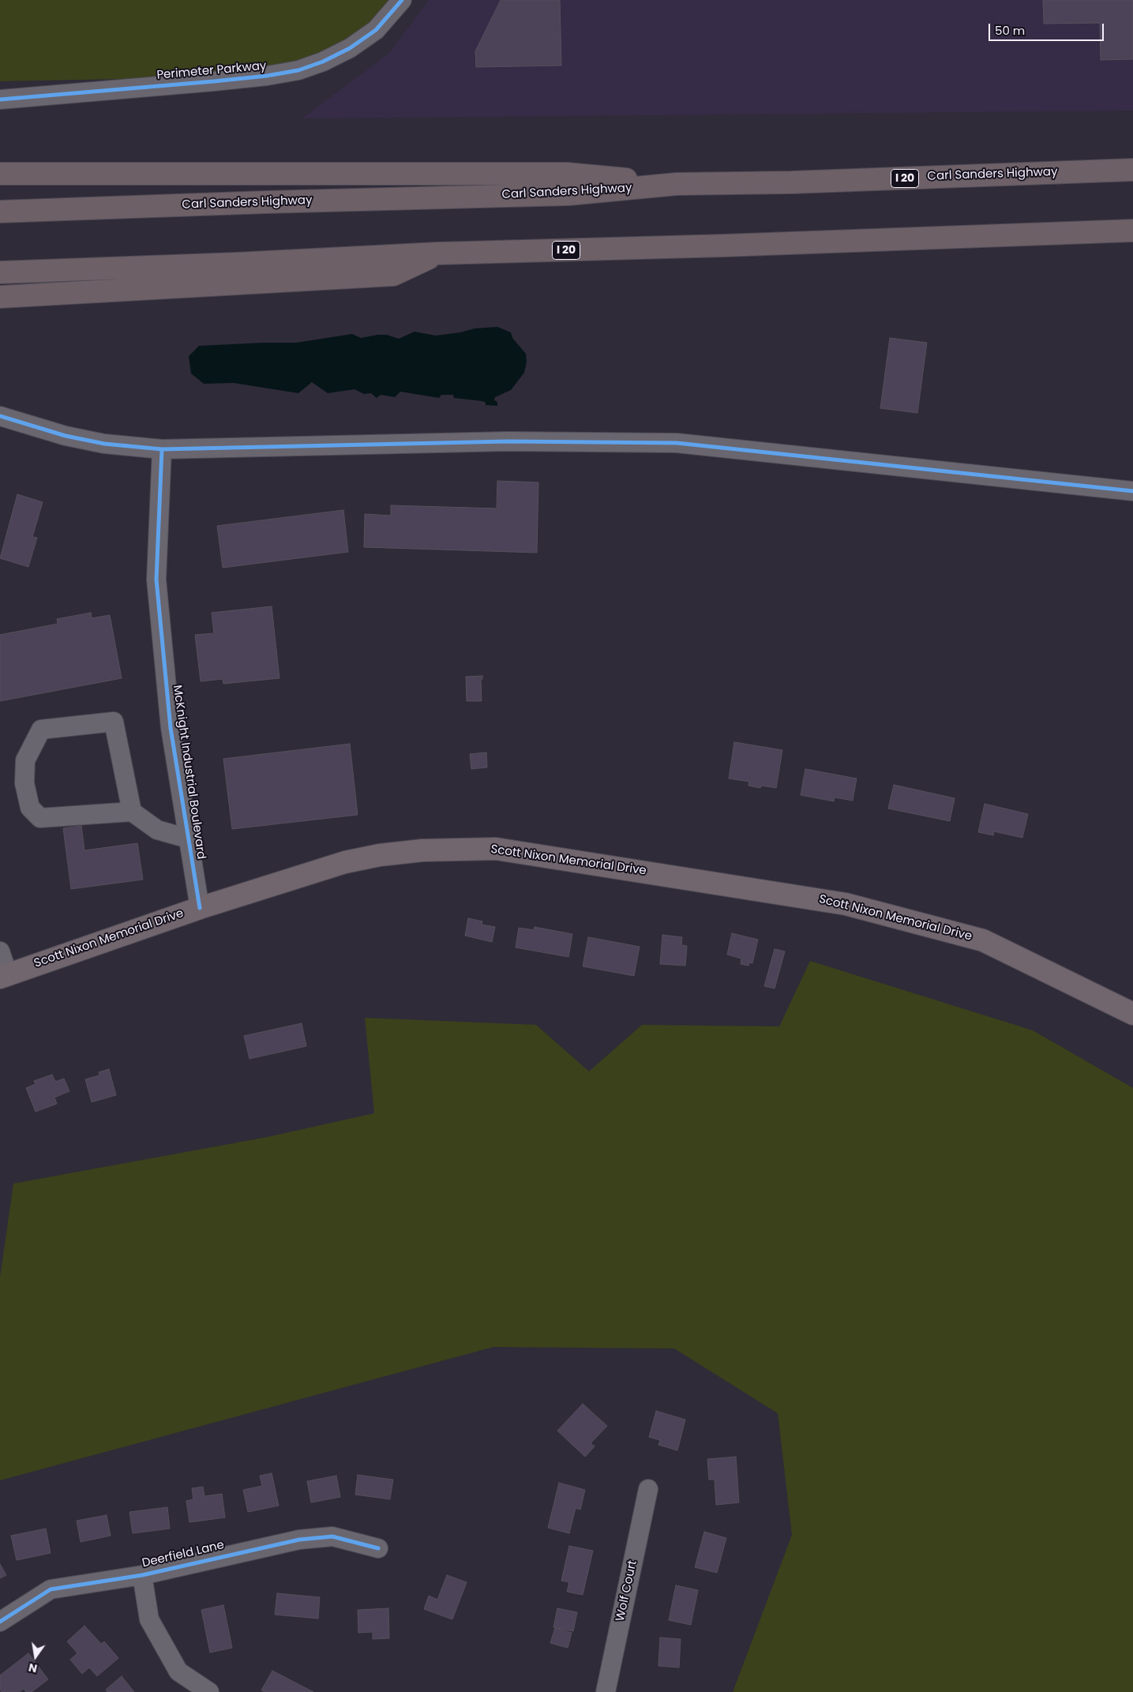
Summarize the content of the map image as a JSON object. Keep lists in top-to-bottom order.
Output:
{
  "streets": {
    "highway": ["Carl Sanders Highway", "I 20"],
    "main road": ["Scott Nixon Memorial Drive"],
    "street": [
      "Perimeter Parkway",
      "McKnight Industrial Boulevard",
      "Deerfield Lane",
      "Wolf Court"
    ]
  },
  "crossings": [
    ["McKnight Industrial Boulevard", "Scott Nixon Memorial Drive"]
  ],
  "scale_bar": "50 m",
  "north": "bottom"
}
